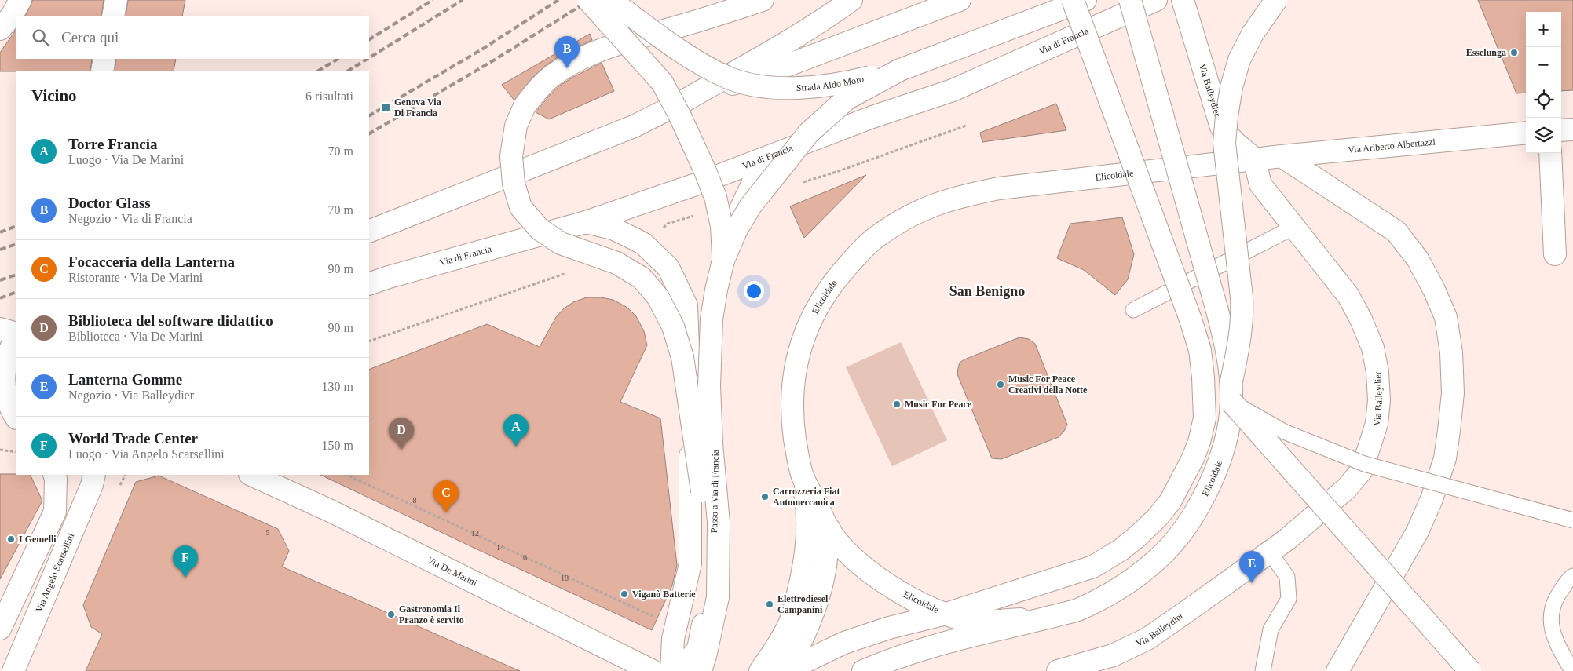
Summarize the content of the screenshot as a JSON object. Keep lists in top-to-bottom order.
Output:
{
  "streets": {
    "main road": [
      "Via di Francia",
      "Strada Aldo Moro",
      "Via Balleydier",
      "Via Ariberto Albertazzi",
      "Elicoidale",
      "Passo a Via di Francia",
      "Via De Marini",
      "Via Angelo Scarsellini"
    ]
  },
  "crossings": [
    ["Via di Francia", "Passo a Via di Francia"],
    ["Via Balleydier", "Via Ariberto Albertazzi"],
    ["Via Balleydier", "Elicoidale"],
    ["Via Ariberto Albertazzi", "Elicoidale"]
  ],
  "districts": ["San Benigno"],
  "places": {
    "other": [
      "Esselunga",
      "Music For Peace Creativi della Notte",
      "Music For Peace",
      "Carrozzeria Fiat Automeccanica",
      "I Gemelli",
      "Viganò Batterie",
      "Elettrodiesel Campanini",
      "Gastronomia Il Pranzo è servito"
    ],
    "transit": ["Genova Via Di Francia"]
  },
  "house_numbers": [
    "8",
    "5",
    "12",
    "14",
    "16",
    "18"
  ],
  "page": {
    "map_buttons": ["+", "−"],
    "search": "Cerca qui",
    "pins": [
      "B",
      "A",
      "D",
      "C",
      "F",
      "E"
    ],
    "heading": ["Vicino", "6 risultati"],
    "list": [
      {
        "mark": "A",
        "name": "Torre Francia",
        "note": "Luogo · Via De Marini",
        "value": "70 m"
      },
      {
        "mark": "B",
        "name": "Doctor Glass",
        "note": "Negozio · Via di Francia",
        "value": "70 m"
      },
      {
        "mark": "C",
        "name": "Focacceria della Lanterna",
        "note": "Ristorante · Via De Marini",
        "value": "90 m"
      },
      {
        "mark": "D",
        "name": "Biblioteca del software didattico",
        "note": "Biblioteca · Via De Marini",
        "value": "90 m"
      },
      {
        "mark": "E",
        "name": "Lanterna Gomme",
        "note": "Negozio · Via Balleydier",
        "value": "130 m"
      },
      {
        "mark": "F",
        "name": "World Trade Center",
        "note": "Luogo · Via Angelo Scarsellini",
        "value": "150 m"
      }
    ]
  }
}
